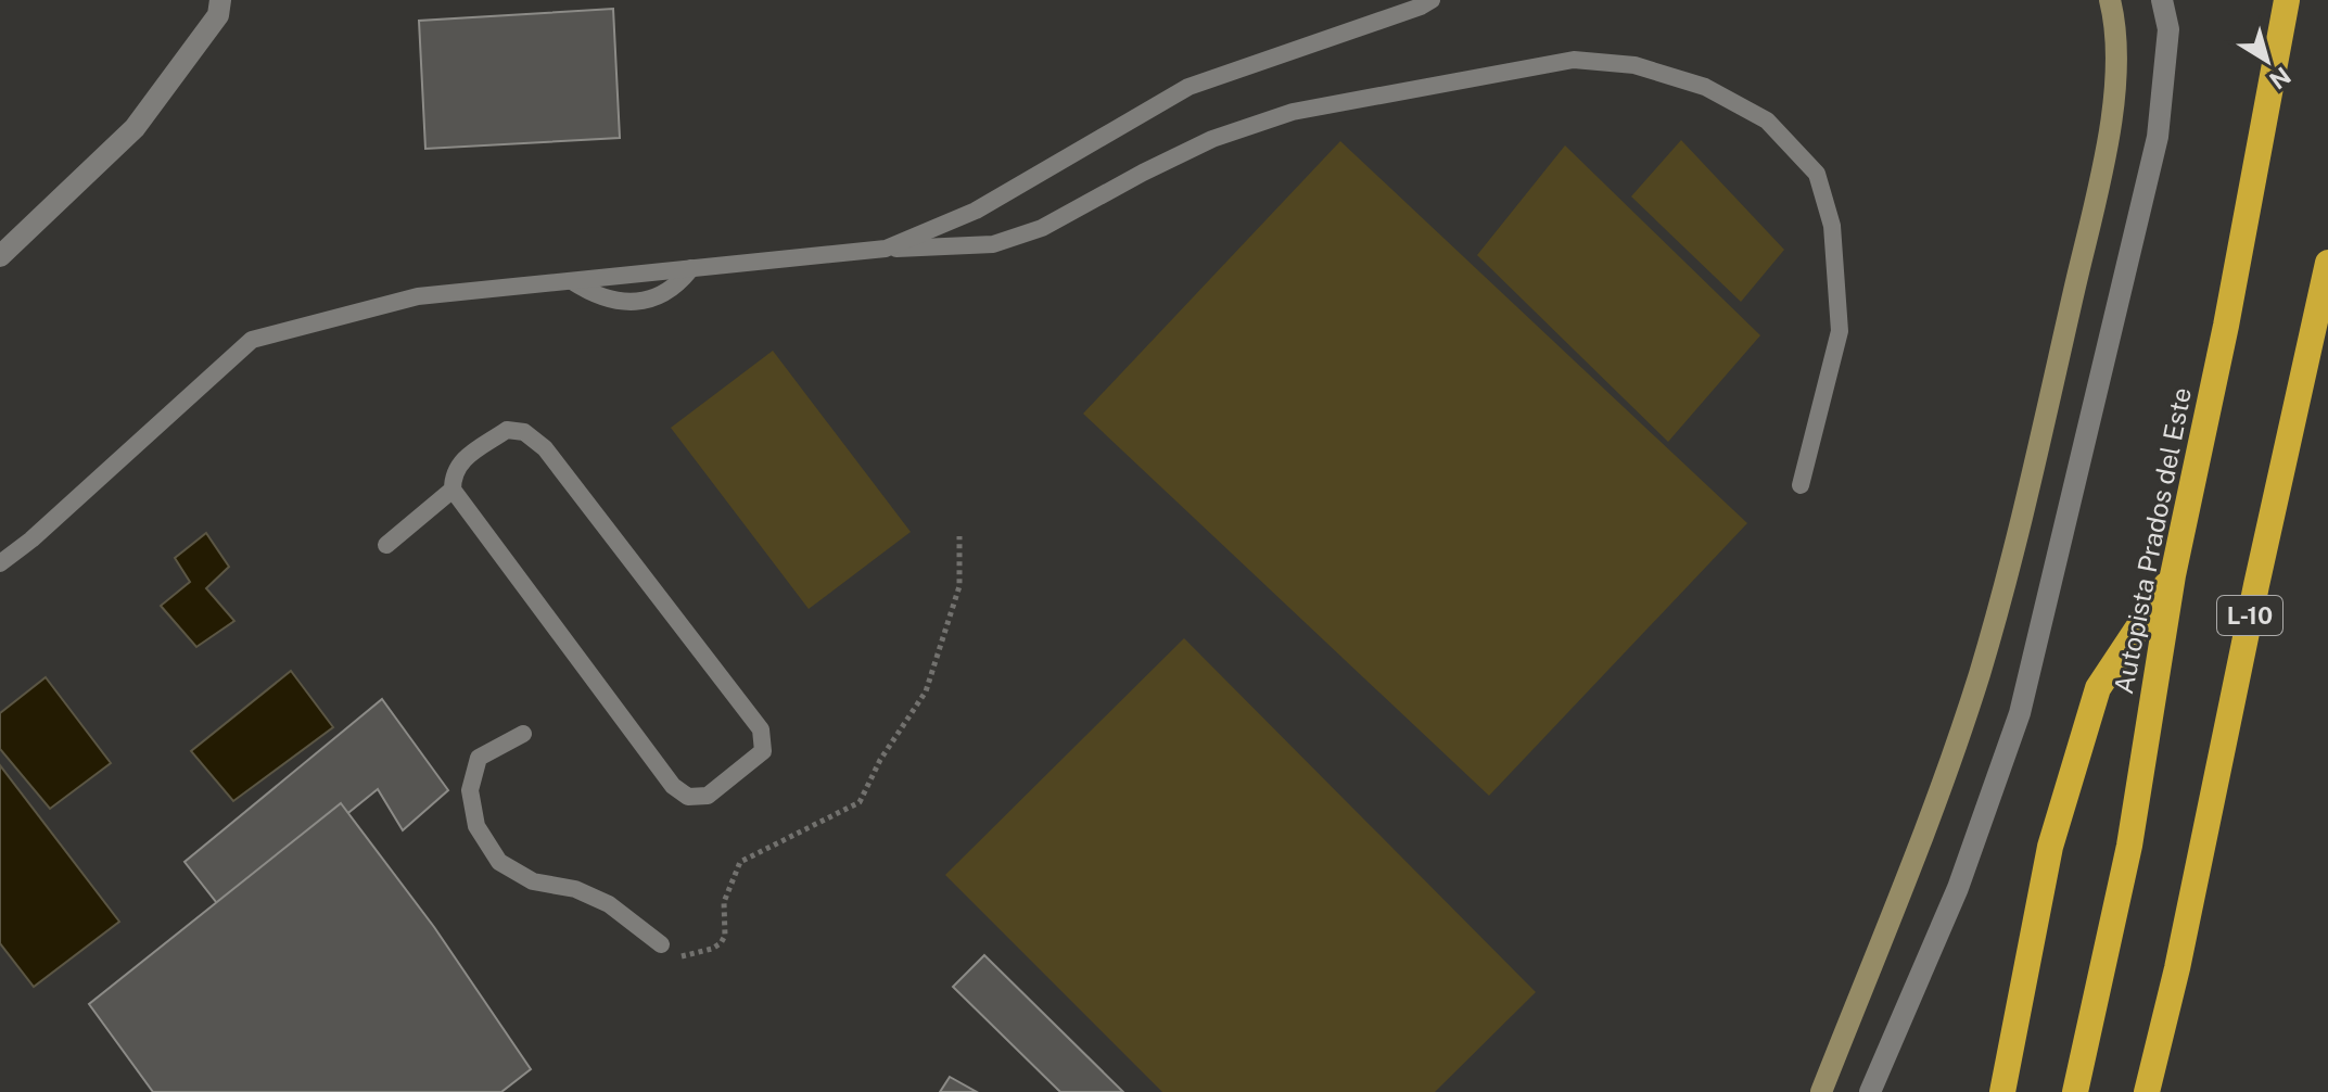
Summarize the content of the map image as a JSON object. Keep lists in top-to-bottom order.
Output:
{
  "streets": {
    "highway": ["Autopista Prados del Este", "L-10"]
  },
  "north": "bottom right"
}
